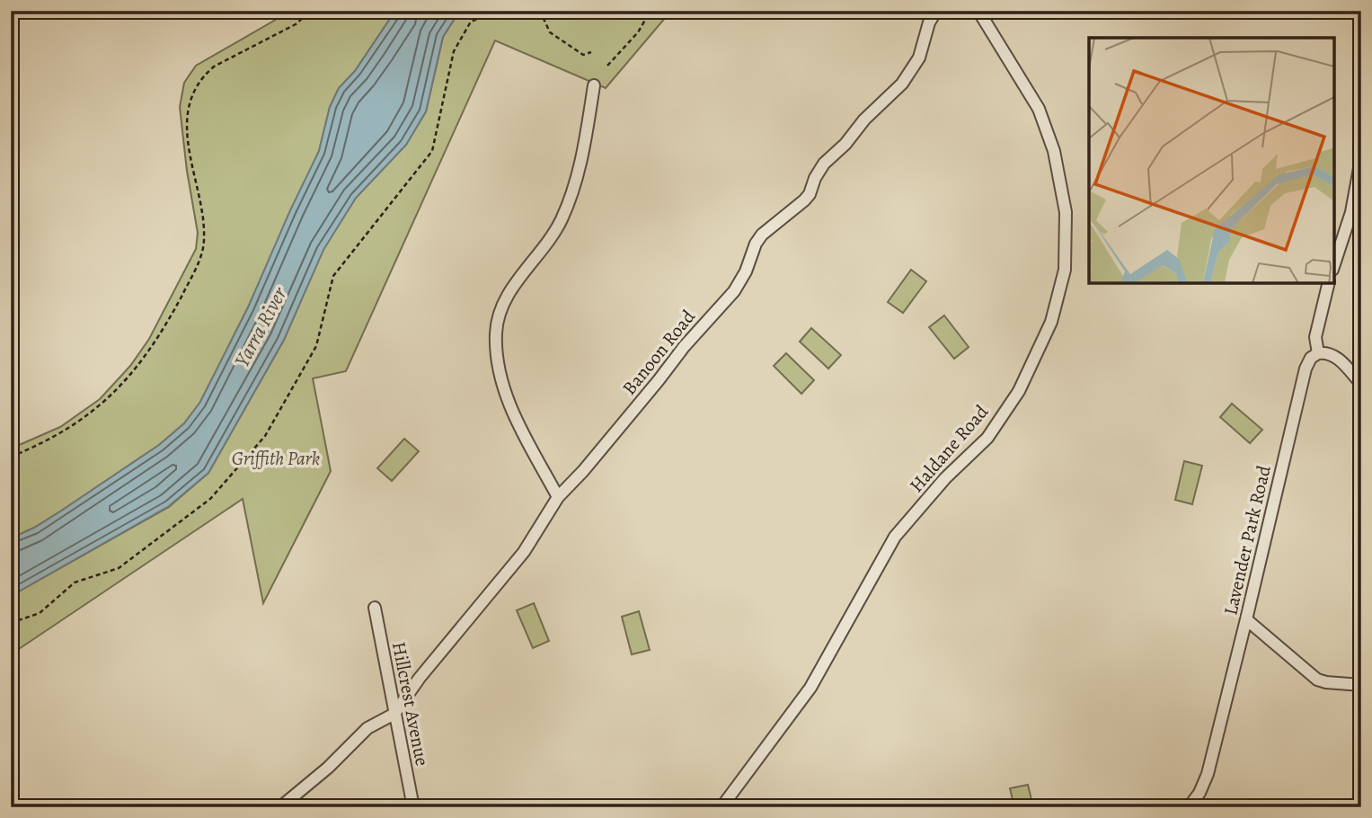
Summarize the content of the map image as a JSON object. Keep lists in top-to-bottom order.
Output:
{
  "streets": {
    "street": [
      "Banoon Road",
      "Haldane Road",
      "Lavender Park Road",
      "Hillcrest Avenue"
    ]
  },
  "crossings": [
    ["Banoon Road", "Hillcrest Avenue"]
  ],
  "water": ["Yarra River"],
  "parks": ["Griffith Park"]
}
